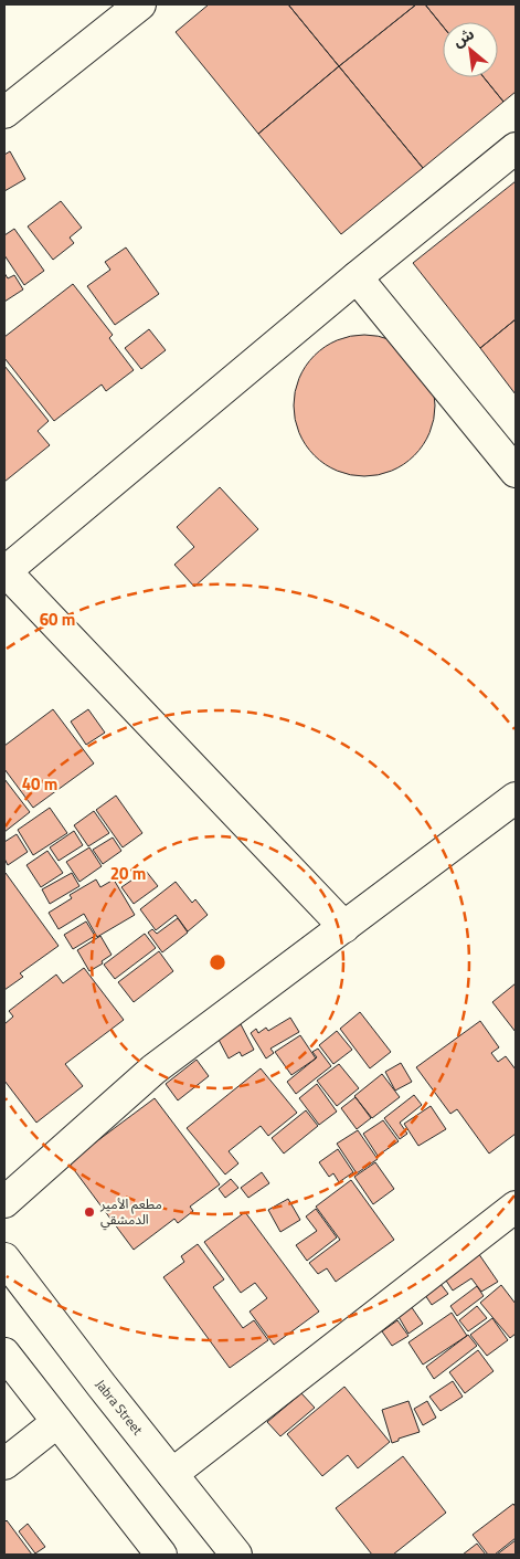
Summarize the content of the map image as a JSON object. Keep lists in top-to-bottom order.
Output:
{
  "streets": {
    "street": ["Jabra Street"]
  },
  "places": ["مطعم الأمير الدمشقي"],
  "north": "top left",
  "rings": ["60 m", "40 m", "20 m"]
}
